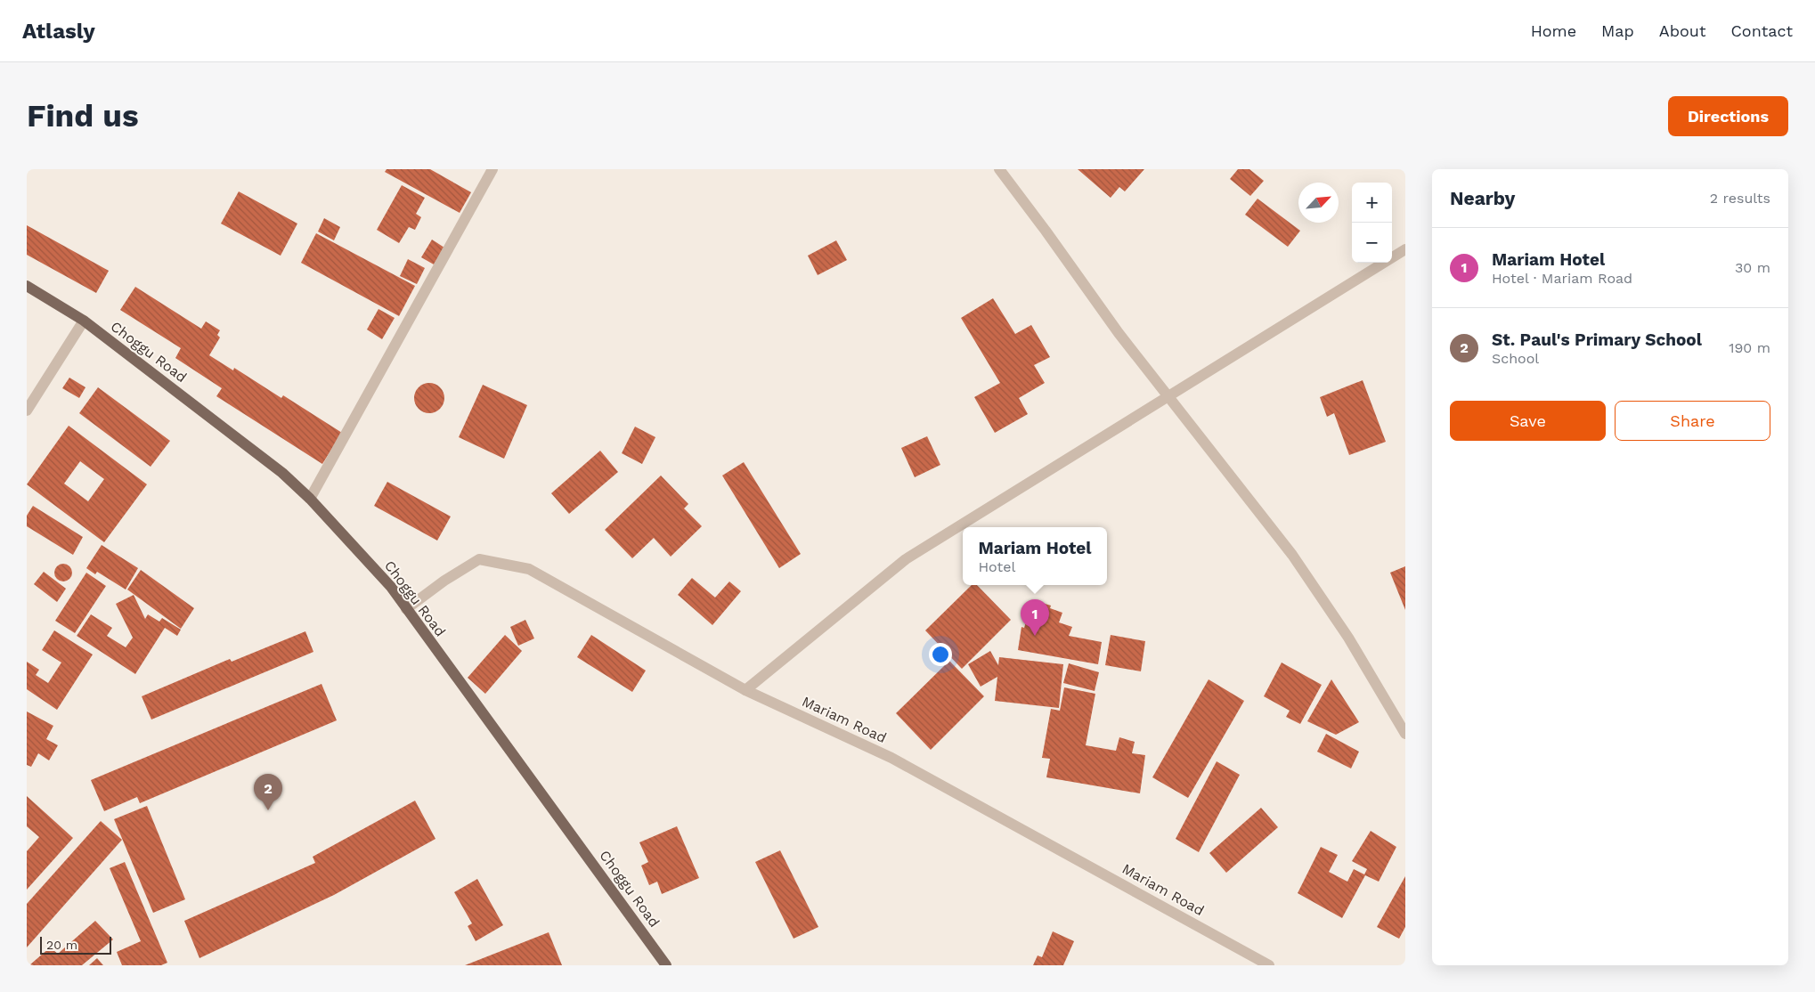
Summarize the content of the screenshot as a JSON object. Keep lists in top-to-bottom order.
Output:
{
  "streets": {
    "main road": ["Choggu Road"],
    "street": ["Mariam Road"]
  },
  "crossings": [
    ["Choggu Road", "Mariam Road"]
  ],
  "scale_bar": "20 m",
  "north": "top right",
  "page": {
    "header": "Atlasly",
    "nav": [
      "Home",
      "Map",
      "About",
      "Contact"
    ],
    "buttons": [
      "Directions",
      ["Save", "Share"]
    ],
    "title": "Find us",
    "heading": ["Nearby", "2 results"],
    "map_buttons": ["+", "−"],
    "list": [
      {
        "mark": "1",
        "name": "Mariam Hotel",
        "note": "Hotel · Mariam Road",
        "value": "30 m"
      },
      {
        "mark": "2",
        "name": "St. Paul's Primary School",
        "note": "School",
        "value": "190 m"
      }
    ],
    "popup": ["Mariam Hotel", "Hotel"],
    "pins": ["1", "2"],
    "scale": "20 m"
  }
}
